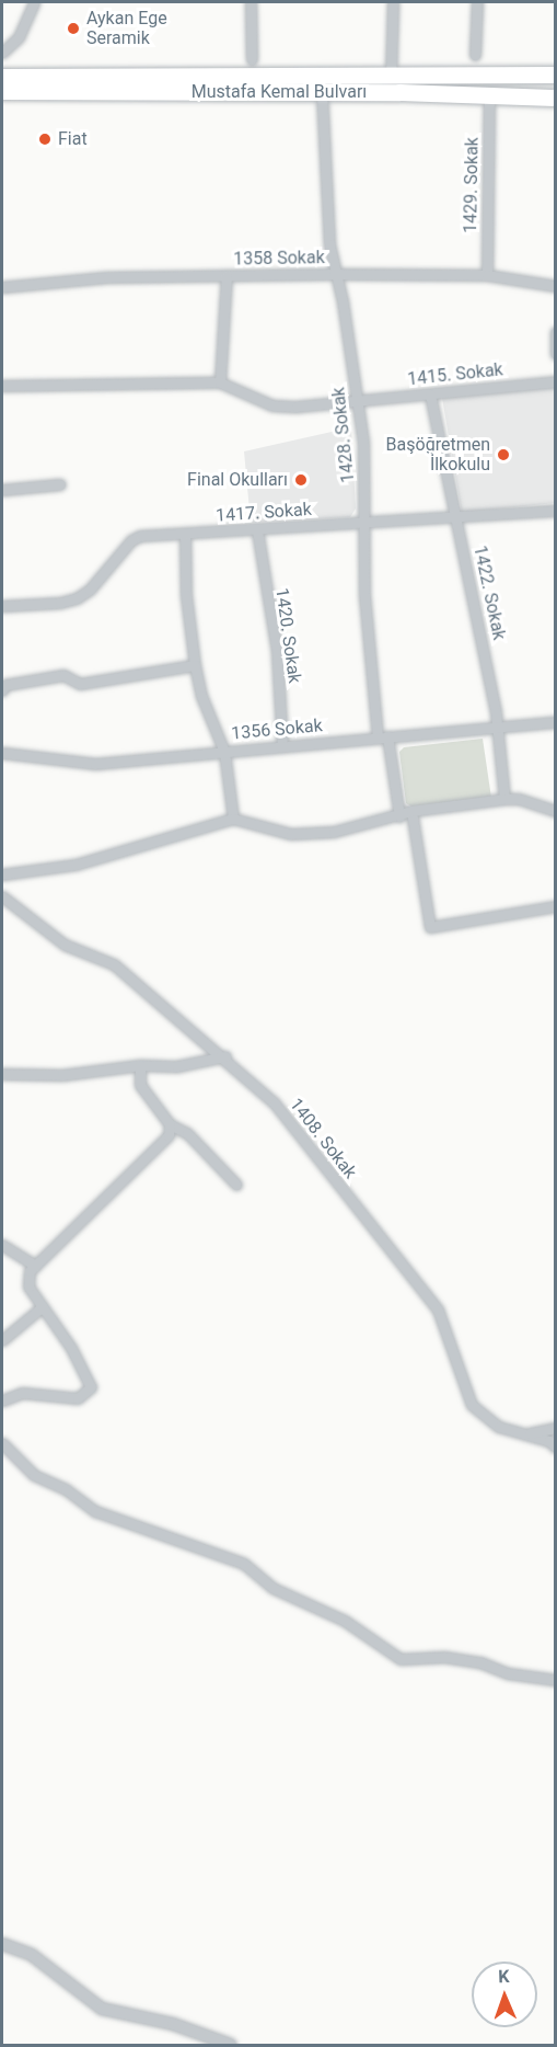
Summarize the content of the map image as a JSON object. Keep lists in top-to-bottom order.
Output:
{
  "streets": {
    "highway": ["Mustafa Kemal Bulvarı"],
    "street": [
      "1429. Sokak",
      "1358 Sokak",
      "1415. Sokak",
      "1428. Sokak",
      "1417. Sokak",
      "1422. Sokak",
      "1420. Sokak",
      "1356 Sokak",
      "1408. Sokak"
    ]
  },
  "crossings": [
    ["Mustafa Kemal Bulvarı", "1429. Sokak"],
    ["Mustafa Kemal Bulvarı", "1428. Sokak"],
    ["1429. Sokak", "1358 Sokak"],
    ["1358 Sokak", "1428. Sokak"],
    ["1415. Sokak", "1428. Sokak"],
    ["1415. Sokak", "1422. Sokak"],
    ["1428. Sokak", "1417. Sokak"],
    ["1428. Sokak", "1356 Sokak"],
    ["1417. Sokak", "1422. Sokak"],
    ["1417. Sokak", "1420. Sokak"],
    ["1422. Sokak", "1356 Sokak"],
    ["1420. Sokak", "1356 Sokak"]
  ],
  "places": [
    "Aykan Ege Seramik",
    "Fiat",
    "Başöğretmen İlkokulu",
    "Final Okulları"
  ],
  "north": "top"
}
